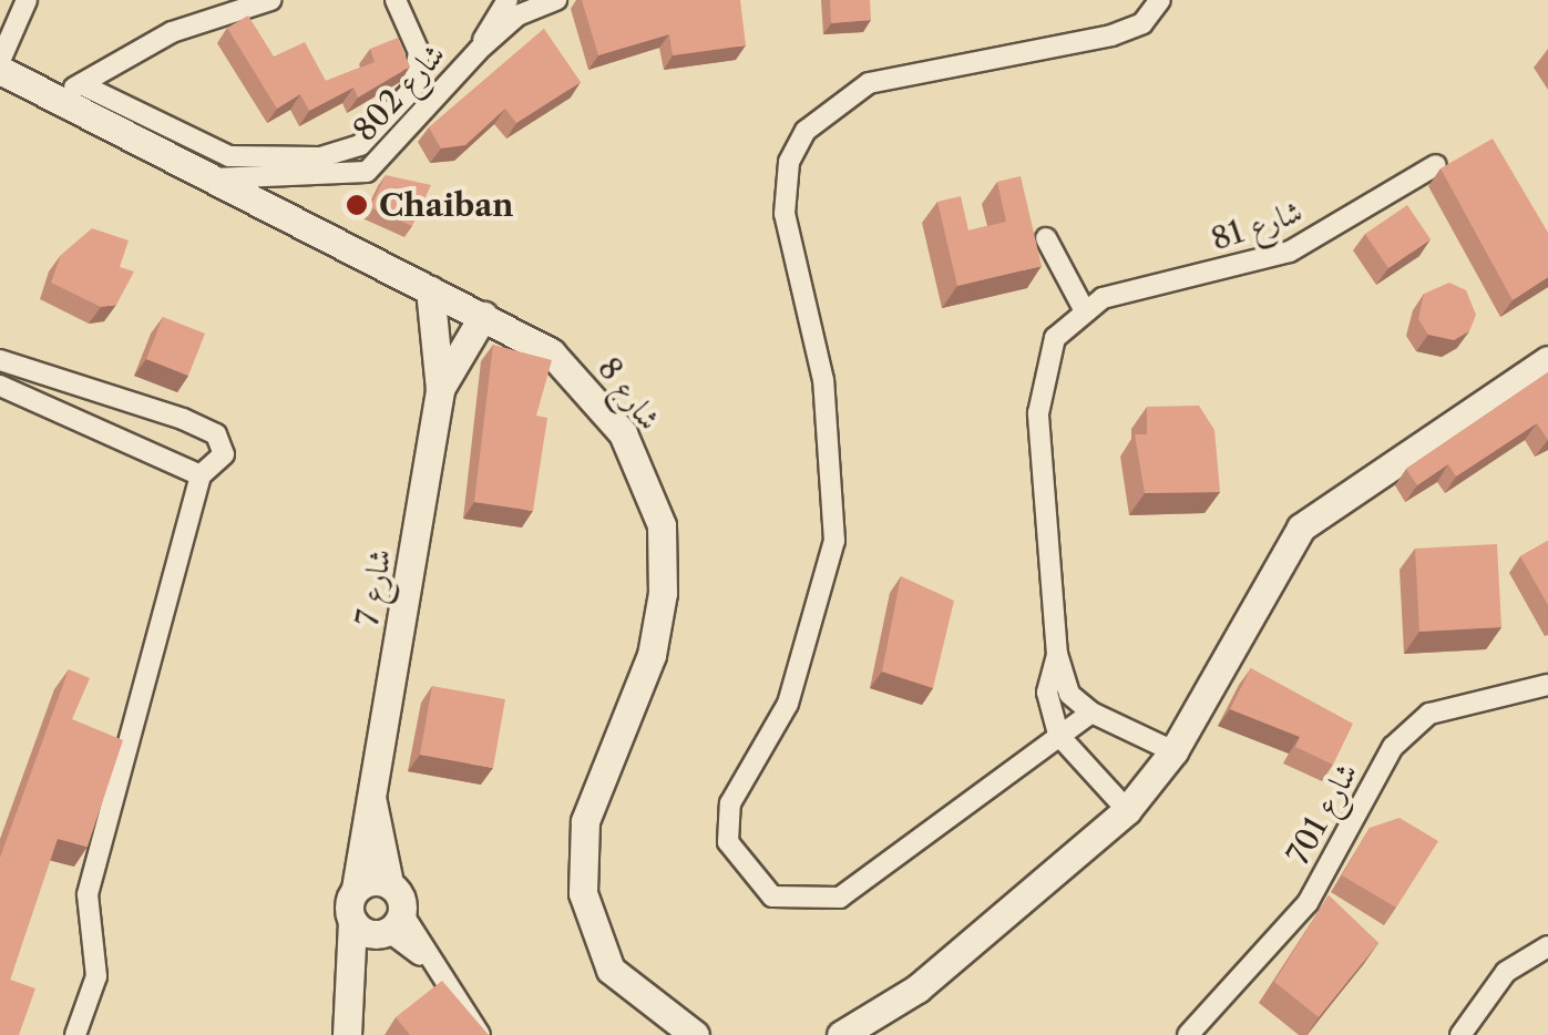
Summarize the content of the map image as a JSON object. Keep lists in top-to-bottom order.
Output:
{
  "streets": {
    "street": [
      "شارع 802",
      "شارع 81",
      "شارع 8",
      "شارع 7",
      "شارع 701"
    ]
  },
  "crossings": [
    ["شارع 802", "شارع 8"]
  ],
  "places": ["Chaiban"]
}
